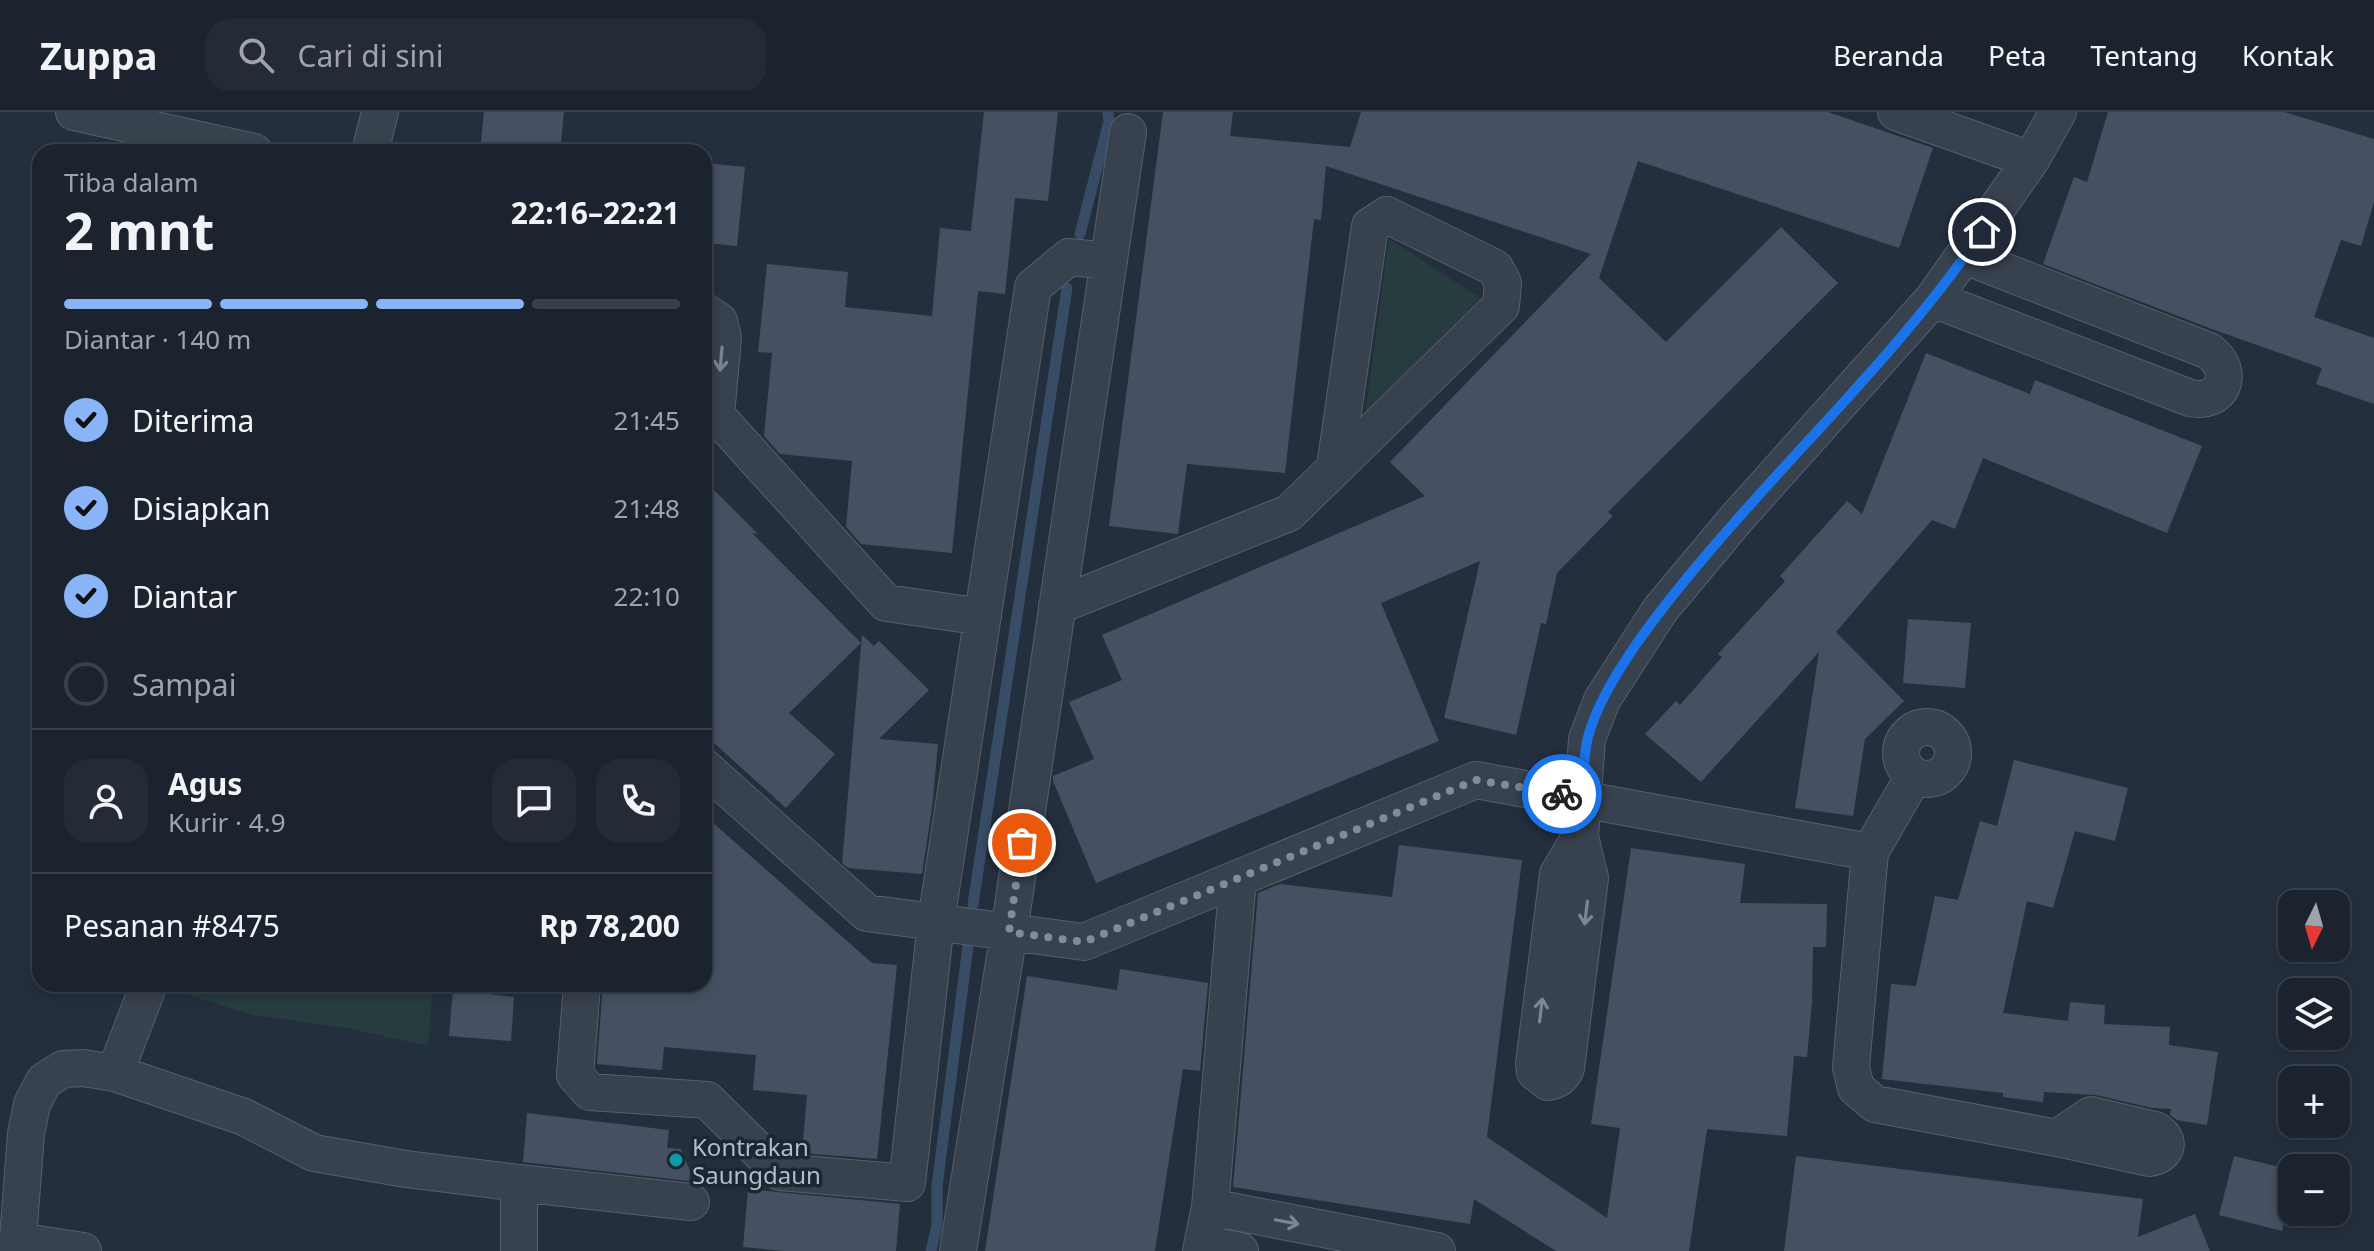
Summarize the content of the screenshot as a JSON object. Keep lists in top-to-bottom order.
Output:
{
  "places": ["Kontrakan Saungdaun"],
  "north": "bottom",
  "page": {
    "header": "Zuppa",
    "search": "Cari di sini",
    "nav": [
      "Beranda",
      "Peta",
      "Tentang",
      "Kontak"
    ],
    "heading": ["2 mnt", "Tiba dalam", "22:16–22:21"],
    "panel": [
      "Agus",
      "Kurir · 4.9",
      "Pesanan #8475",
      "Rp 78,200"
    ],
    "bar": "Diantar · 140 m",
    "list": [
      ["Diterima", "21:45"],
      ["Disiapkan", "21:48"],
      ["Diantar", "22:10"],
      "Sampai"
    ],
    "map_buttons": ["+", "−"]
  }
}
